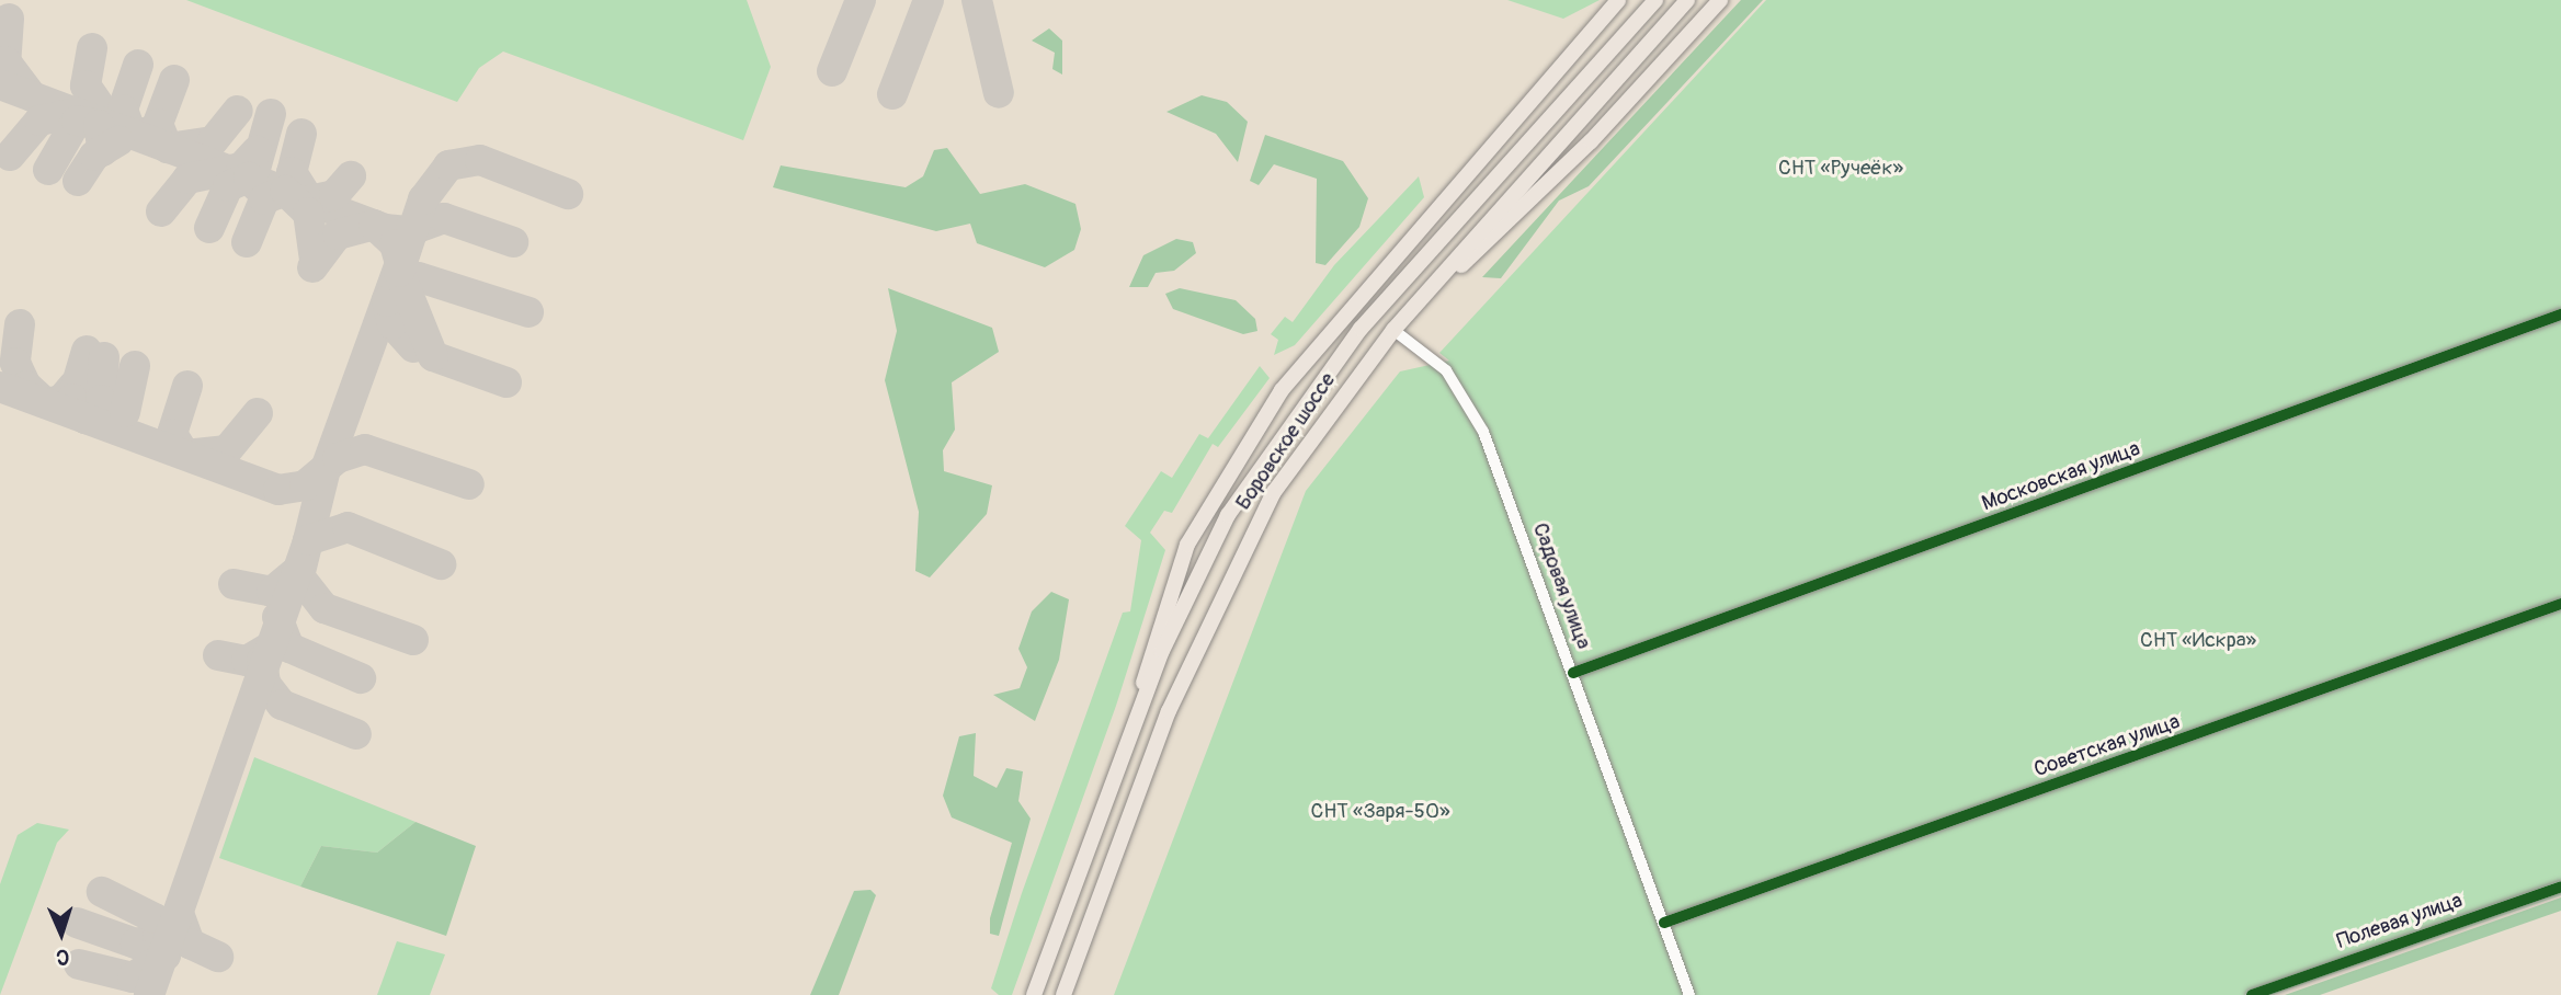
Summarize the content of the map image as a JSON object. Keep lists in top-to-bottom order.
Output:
{
  "streets": {
    "main road": ["Боровское шоссе"],
    "street": [
      "Московская улица",
      "Садовая улица",
      "Советская улица",
      "Полевая улица"
    ]
  },
  "crossings": [
    ["Боровское шоссе", "Садовая улица"],
    ["Московская улица", "Садовая улица"],
    ["Садовая улица", "Советская улица"]
  ],
  "parks": ["СНТ «Ручеёк»", "СНТ «Искра»", "СНТ «Заря-50»"],
  "north": "bottom"
}
